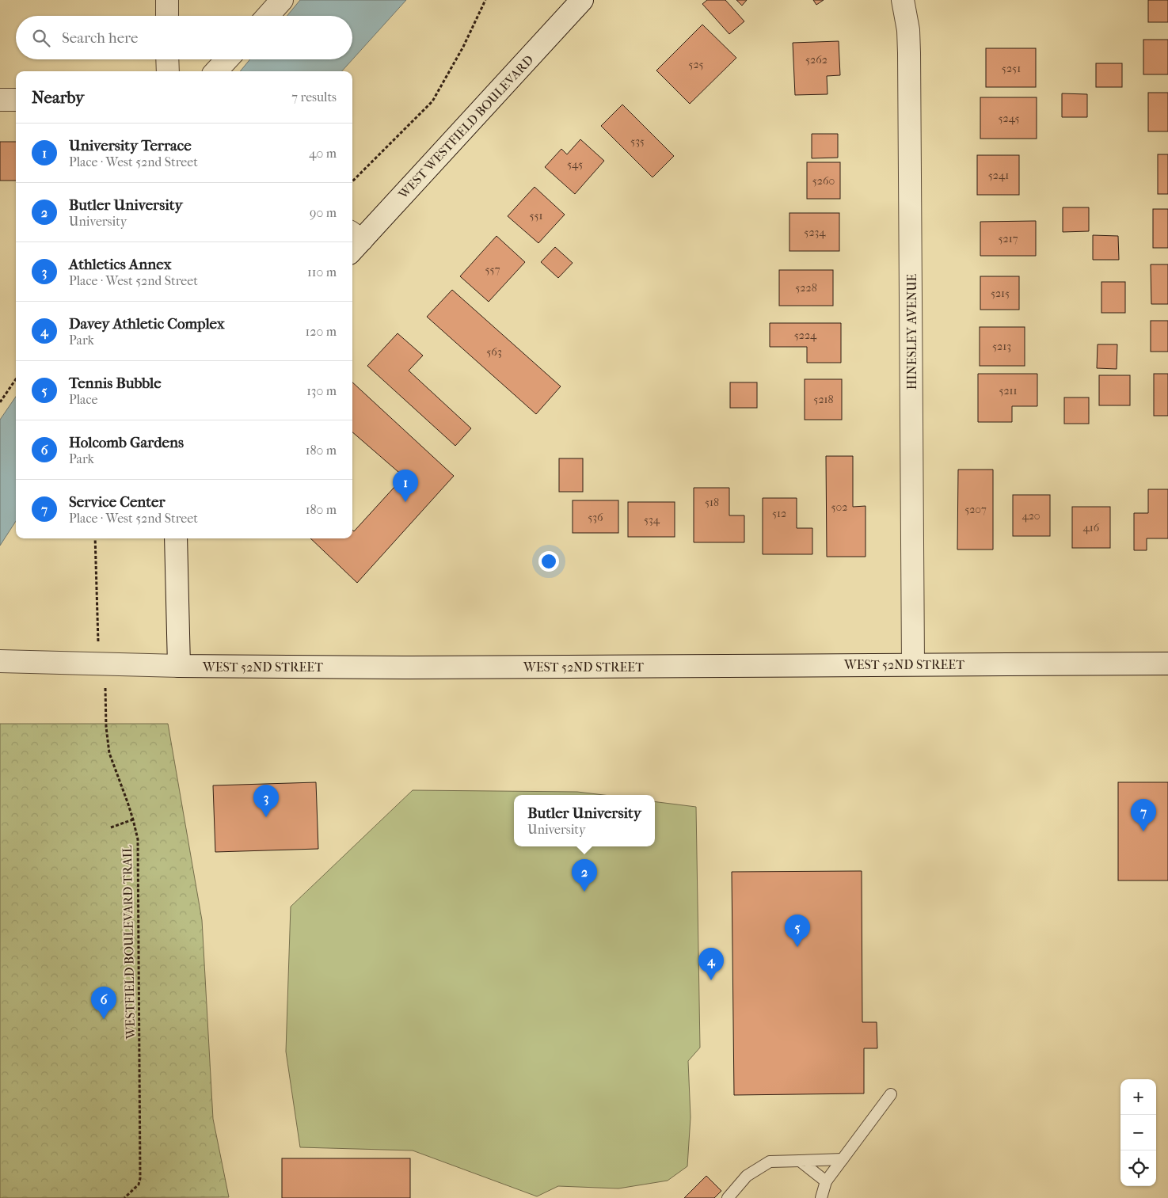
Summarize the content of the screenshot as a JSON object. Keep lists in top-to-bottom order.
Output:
{
  "streets": {
    "street": ["WEST WESTFIELD BOULEVARD", "HINESLEY AVENUE", "WEST 52ND STREET"],
    "path": ["WESTFIELD BOULEVARD TRAIL"]
  },
  "crossings": [
    ["HINESLEY AVENUE", "WEST 52ND STREET"]
  ],
  "house_numbers": [
    "5262",
    "525",
    "5251",
    "5245",
    "535",
    "545",
    "5241",
    "5260",
    "551",
    "5234",
    "5217",
    "557",
    "5228",
    "5215",
    "5224",
    "5213",
    "563",
    "5211",
    "5218",
    "518",
    "502",
    "5207",
    "512",
    "420",
    "536",
    "534",
    "416"
  ],
  "page": {
    "search": "Search here",
    "heading": ["Nearby", "7 results"],
    "list": [
      {
        "mark": "1",
        "name": "University Terrace",
        "note": "Place · West 52nd Street",
        "value": "40 m"
      },
      {
        "mark": "2",
        "name": "Butler University",
        "note": "University",
        "value": "90 m"
      },
      {
        "mark": "3",
        "name": "Athletics Annex",
        "note": "Place · West 52nd Street",
        "value": "110 m"
      },
      {
        "mark": "4",
        "name": "Davey Athletic Complex",
        "note": "Park",
        "value": "120 m"
      },
      {
        "mark": "5",
        "name": "Tennis Bubble",
        "note": "Place",
        "value": "130 m"
      },
      {
        "mark": "6",
        "name": "Holcomb Gardens",
        "note": "Park",
        "value": "180 m"
      },
      {
        "mark": "7",
        "name": "Service Center",
        "note": "Place · West 52nd Street",
        "value": "180 m"
      }
    ],
    "pins": [
      "1",
      "3",
      "7",
      "2",
      "5",
      "4",
      "6"
    ],
    "popup": ["Butler University", "University"],
    "map_buttons": ["+", "−"]
  }
}
